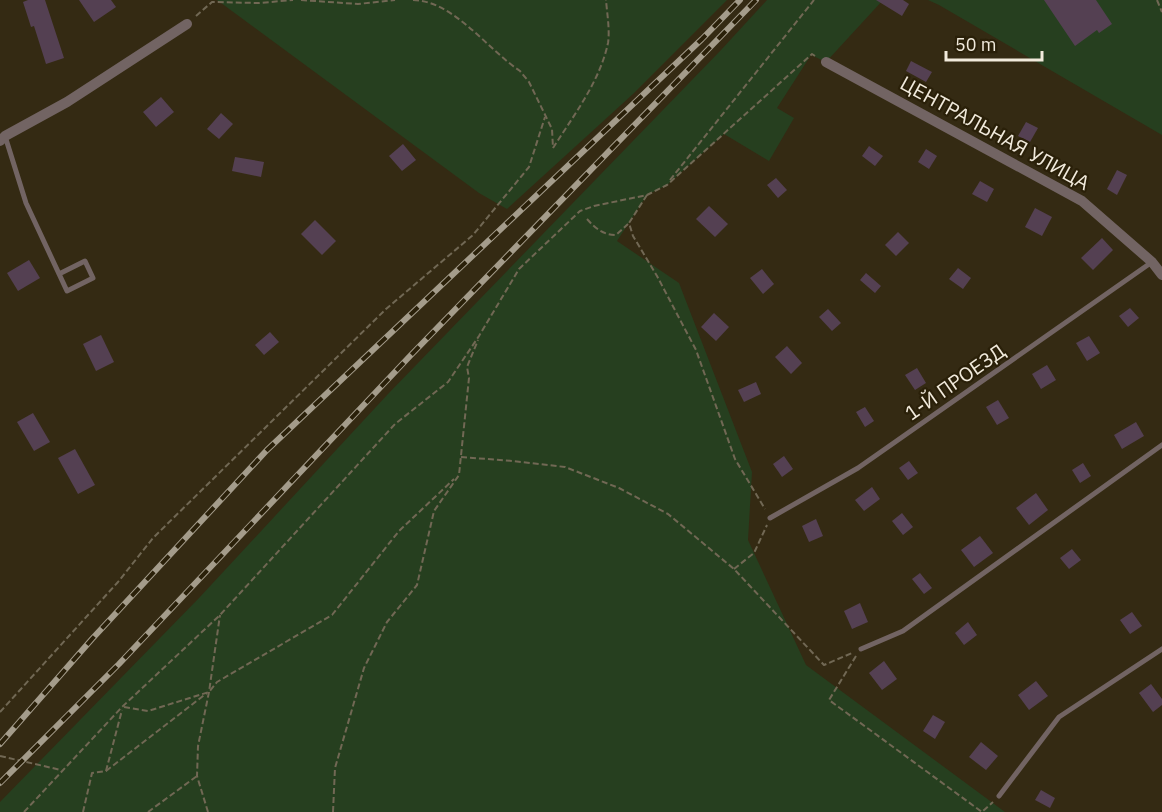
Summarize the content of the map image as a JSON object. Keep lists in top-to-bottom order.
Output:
{
  "streets": {
    "street": ["ЦЕНТРАЛЬНАЯ УЛИЦА"],
    "lane": ["1-Й ПРОЕЗД"]
  },
  "crossings": [
    ["ЦЕНТРАЛЬНАЯ УЛИЦА", "1-Й ПРОЕЗД"]
  ],
  "scale_bar": "50 m"
}
